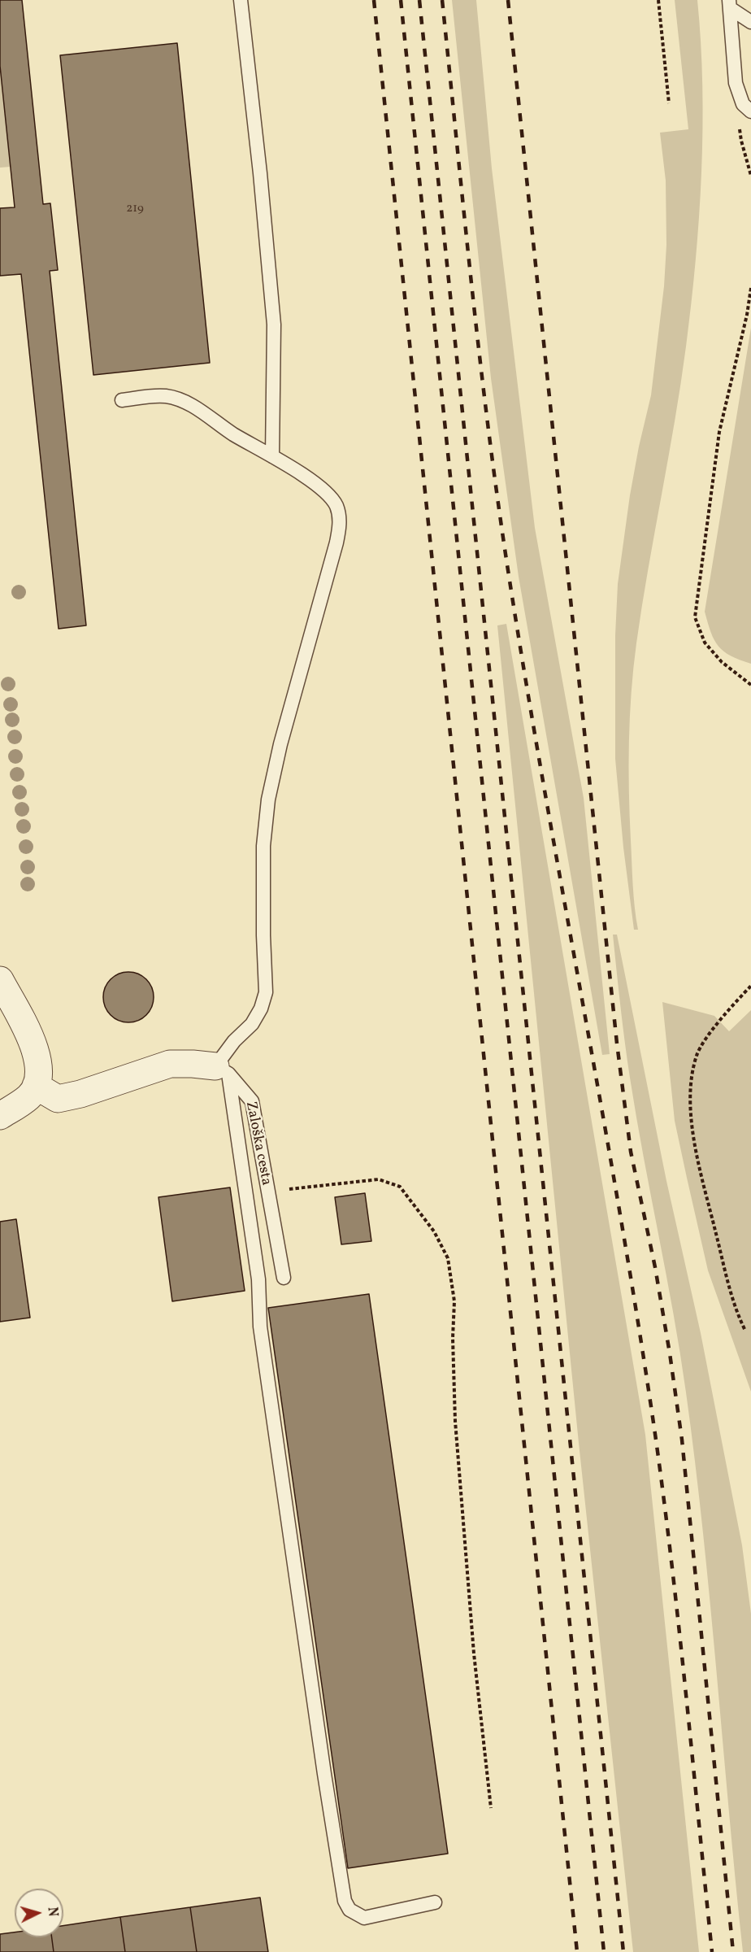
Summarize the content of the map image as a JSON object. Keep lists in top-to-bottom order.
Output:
{
  "streets": {
    "lane": ["Zaloška cesta"]
  },
  "house_numbers": ["219"],
  "north": "right"
}
